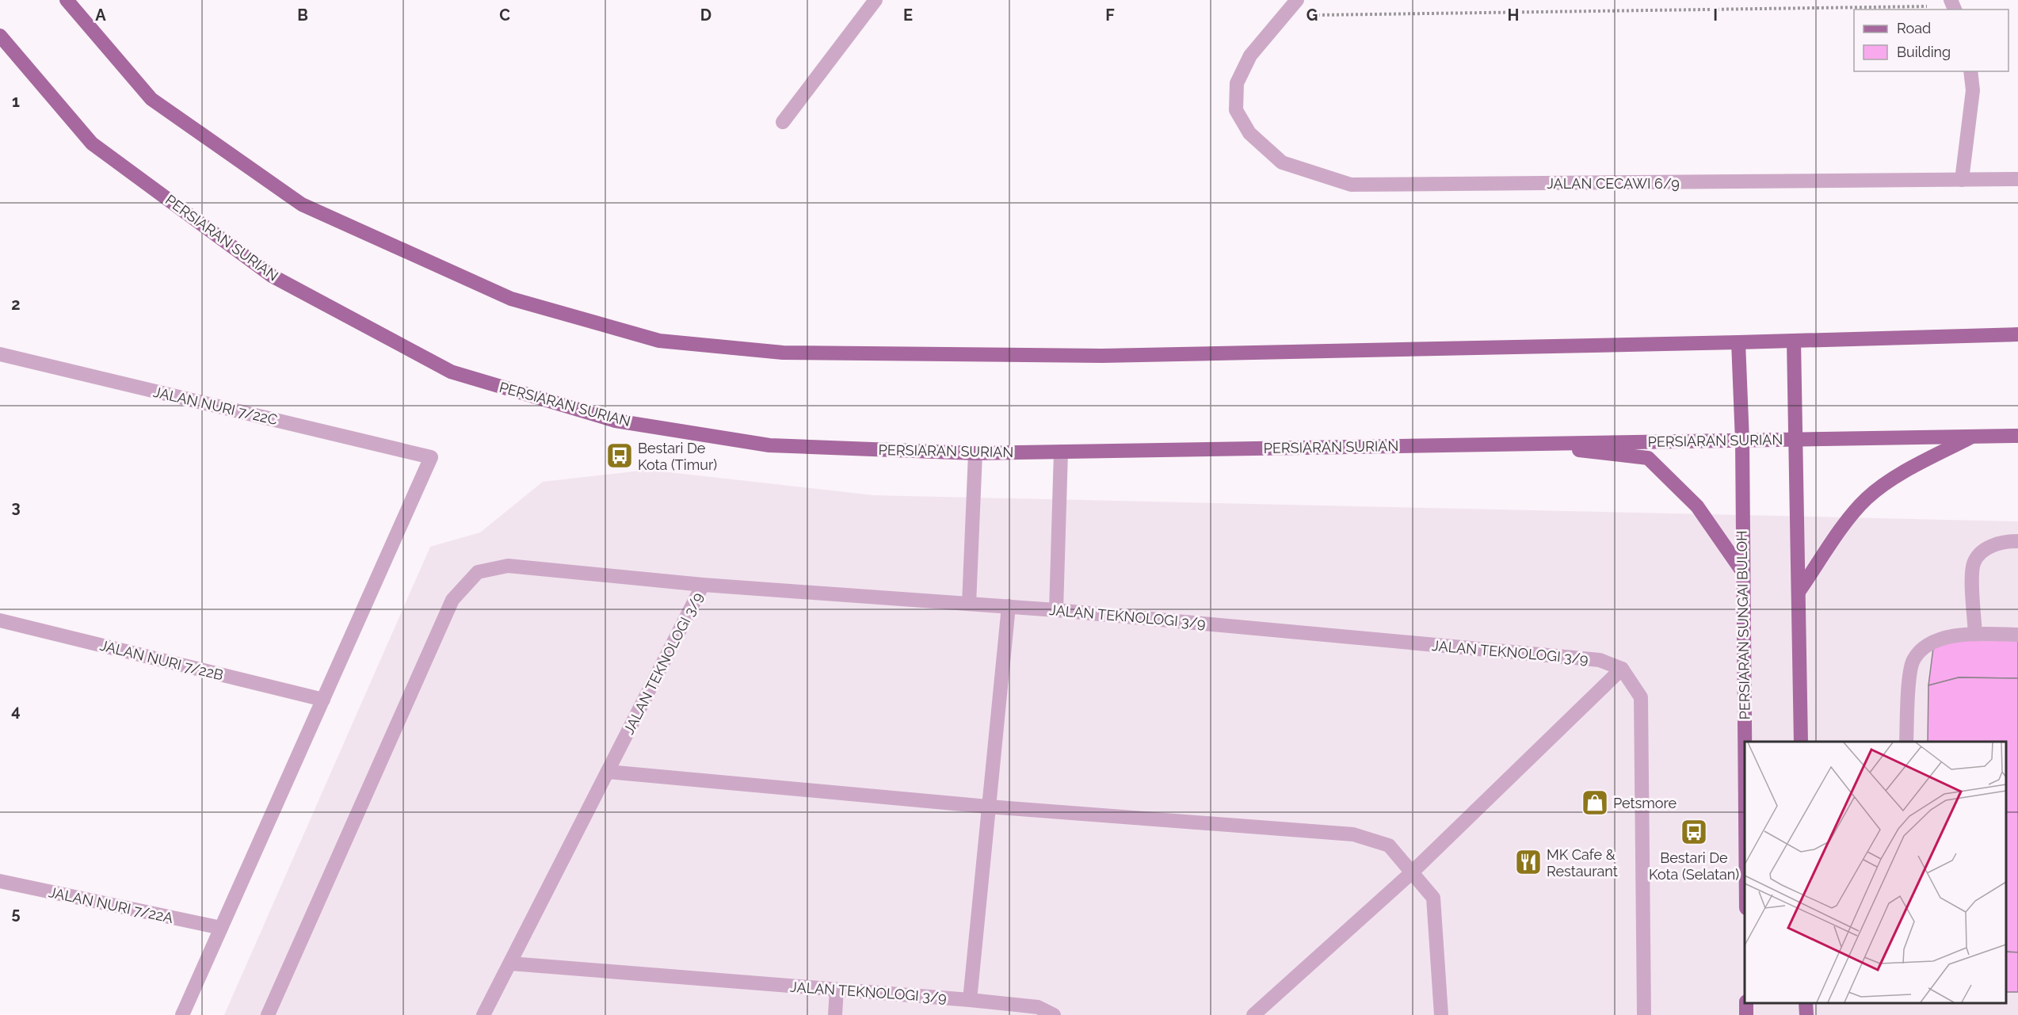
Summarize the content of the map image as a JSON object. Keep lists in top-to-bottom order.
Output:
{
  "streets": {
    "main road": ["PERSIARAN SURIAN", "PERSIARAN SUNGAI BULOH"],
    "street": [
      "JALAN CECAWI 6/9",
      "JALAN NURI 7/22C",
      "JALAN TEKNOLOGI 3/9",
      "JALAN NURI 7/22B",
      "JALAN NURI 7/22A"
    ]
  },
  "crossings": [
    ["PERSIARAN SURIAN", "PERSIARAN SUNGAI BULOH"],
    ["JALAN NURI 7/22C", "JALAN NURI 7/22B"]
  ],
  "places": {
    "bus stop": ["Bestari De Kota (Timur)", "Bestari De Kota (Selatan)"],
    "shop": ["Petsmore"],
    "restaurant": ["MK Cafe & Restaurant"]
  },
  "legend": ["Road", "Building"],
  "grid": {
    "columns": [
      "A",
      "B",
      "C",
      "D",
      "E",
      "F",
      "G",
      "H",
      "I"
    ],
    "rows": [
      "1",
      "2",
      "3",
      "4",
      "5"
    ]
  }
}
